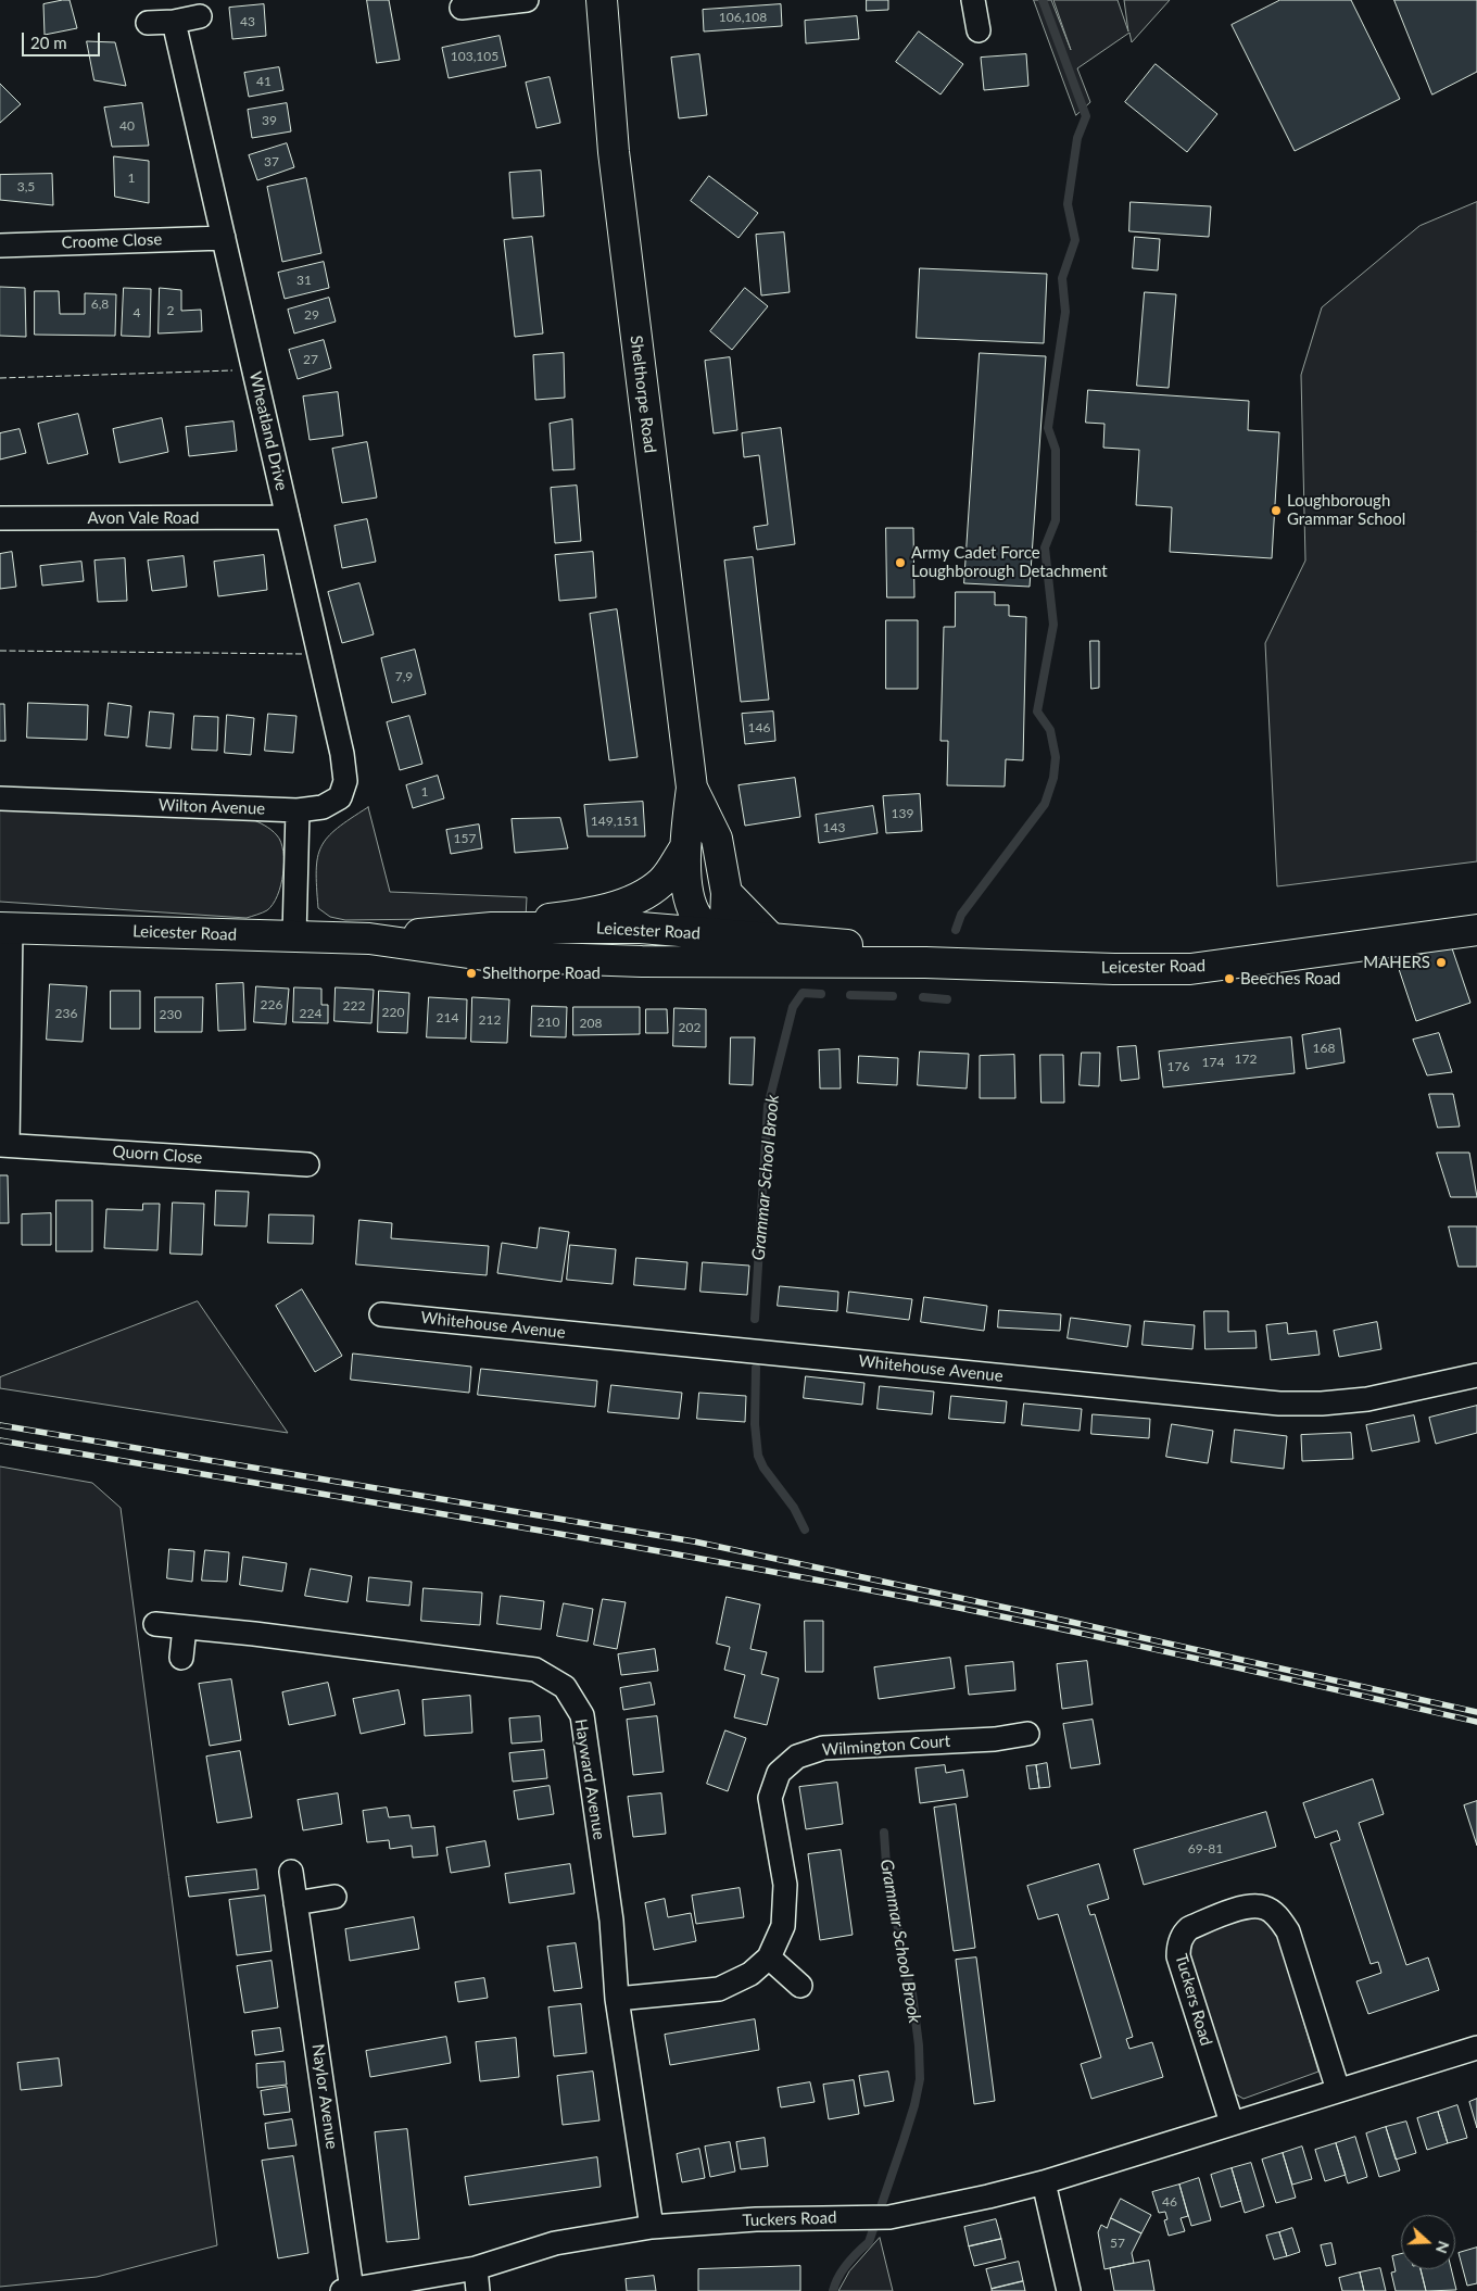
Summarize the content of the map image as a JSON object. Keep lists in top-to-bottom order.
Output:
{
  "streets": {
    "main road": ["Shelthorpe Road", "Leicester Road"],
    "street": [
      "Croome Close",
      "Wheatland Drive",
      "Avon Vale Road",
      "Wilton Avenue",
      "Quorn Close",
      "Whitehouse Avenue",
      "Wilmington Court",
      "Hayward Avenue",
      "Tuckers Road",
      "Naylor Avenue"
    ]
  },
  "crossings": [
    ["Croome Close", "Wheatland Drive"],
    ["Shelthorpe Road", "Leicester Road"],
    ["Wheatland Drive", "Avon Vale Road"],
    ["Wheatland Drive", "Wilton Avenue"],
    ["Leicester Road", "Quorn Close"],
    ["Wilmington Court", "Hayward Avenue"],
    ["Hayward Avenue", "Tuckers Road"],
    ["Tuckers Road", "Naylor Avenue"]
  ],
  "water": ["Grammar School Brook"],
  "places": [
    "Loughborough Grammar School",
    "Army Cadet Force Loughborough Detachment",
    "MAHERS",
    "Shelthorpe Road",
    "Beeches Road"
  ],
  "house_numbers": [
    "106,108",
    "43",
    "103,105",
    "41",
    "39",
    "40",
    "37",
    "1",
    "3,5",
    "31",
    "6,8",
    "2",
    "4",
    "29",
    "27",
    "7,9",
    "146",
    "1",
    "139",
    "149,151",
    "143",
    "157",
    "226",
    "222",
    "220",
    "236",
    "224",
    "230",
    "214",
    "212",
    "210",
    "208",
    "202",
    "168",
    "172",
    "174",
    "176",
    "69-81",
    "46",
    "57"
  ],
  "scale_bar": "20 m",
  "north": "right"
}
